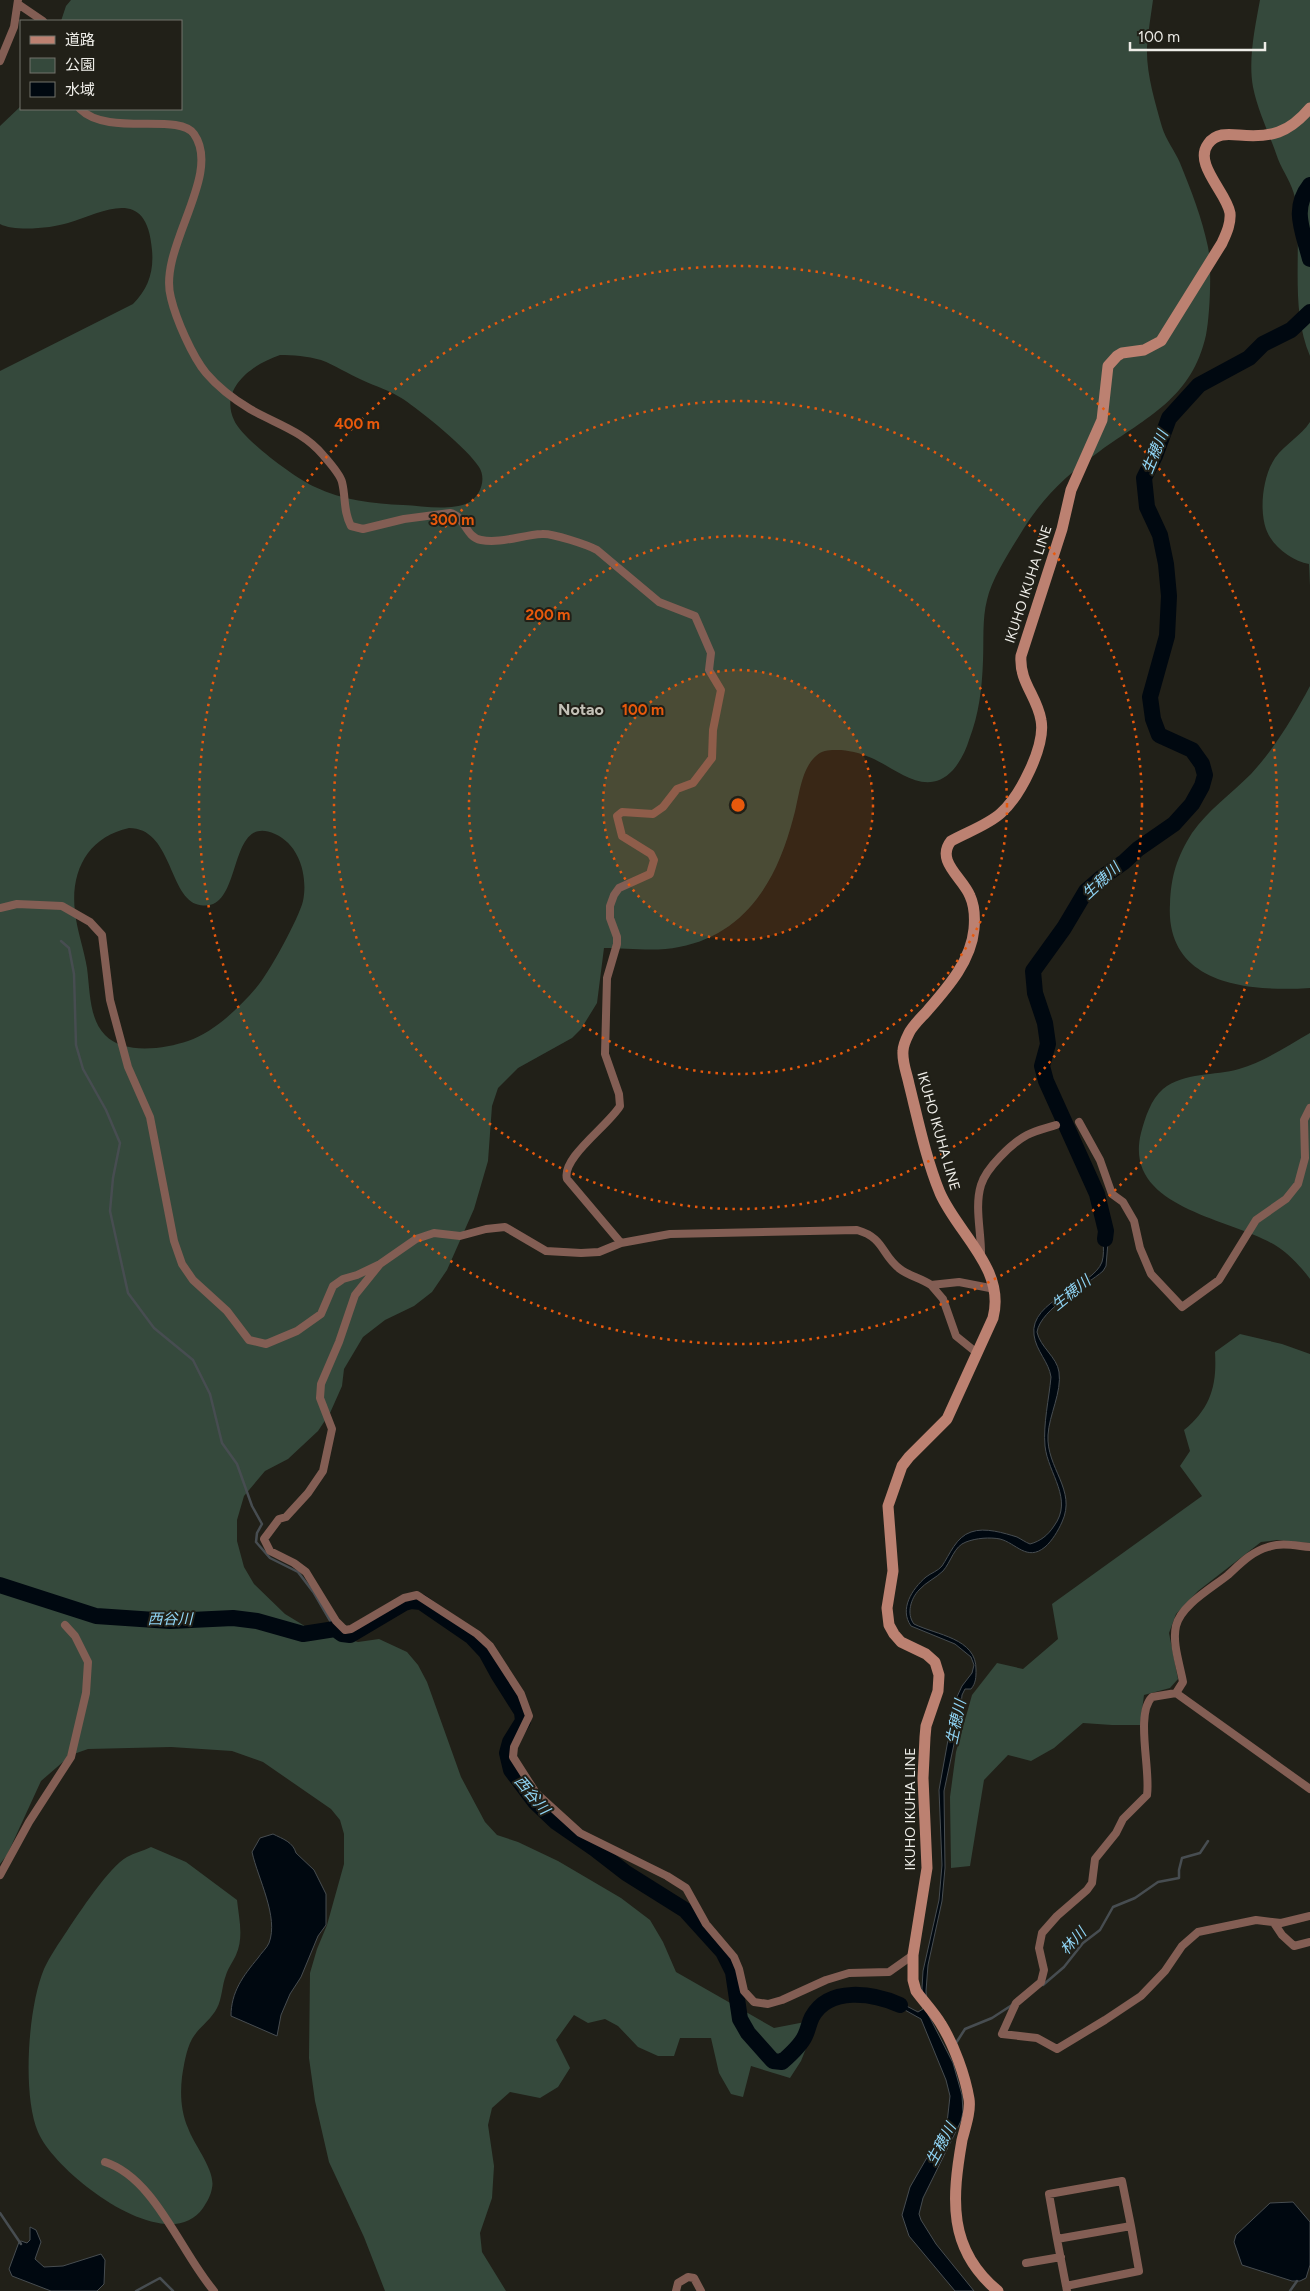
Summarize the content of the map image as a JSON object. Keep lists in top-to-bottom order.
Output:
{
  "streets": {
    "main road": ["IKUHO IKUHA LINE"]
  },
  "districts": ["Notao"],
  "water": ["生穂川", "西谷川", "林川"],
  "legend": ["道路", "公園", "水域"],
  "scale_bar": "100 m",
  "rings": [
    "400 m",
    "300 m",
    "200 m",
    "100 m"
  ]
}
